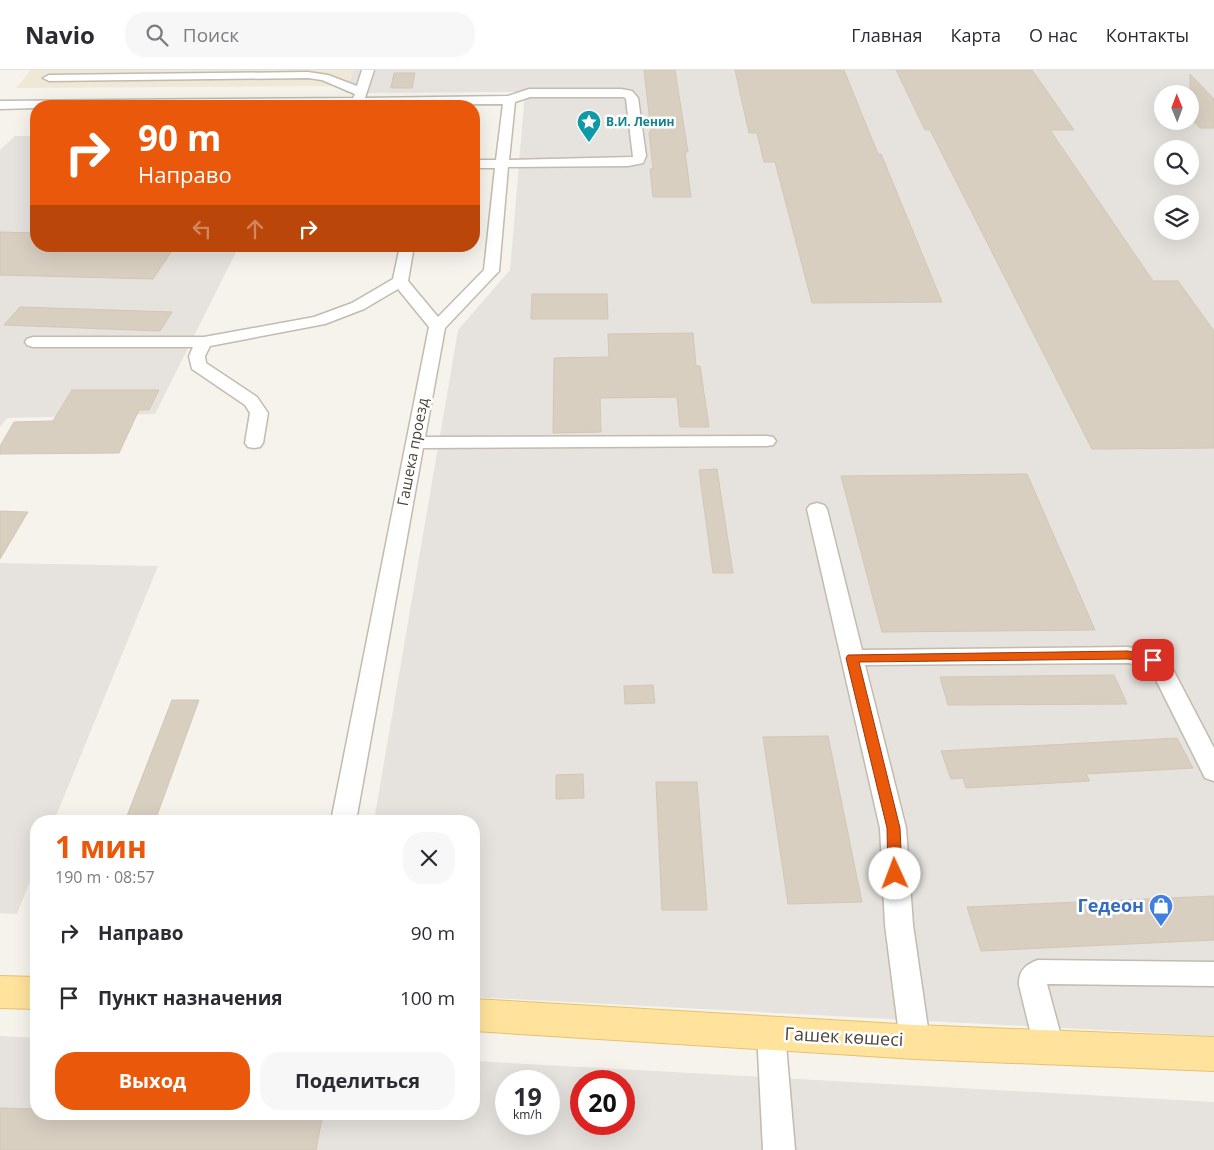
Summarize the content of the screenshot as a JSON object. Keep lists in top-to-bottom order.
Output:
{
  "streets": {
    "main road": ["Гашек көшесі"],
    "street": ["Гашека проезд"]
  },
  "places": {
    "place": ["В.И. Ленин"],
    "shop": ["Гедеон"]
  },
  "north": "top",
  "page": {
    "header": "Navio",
    "search": "Поиск",
    "nav": [
      "Главная",
      "Карта",
      "О нас",
      "Контакты"
    ],
    "turn": ["90 m", "Направо"],
    "heading": ["1 мин", "190 m · 08:57"],
    "list": [
      {
        "name": "Направо",
        "value": "90 m"
      },
      {
        "name": "Пункт назначения",
        "value": "100 m"
      }
    ],
    "buttons": ["Выход", "Поделиться"],
    "speed": "19 km/h",
    "limit": "20"
  }
}
